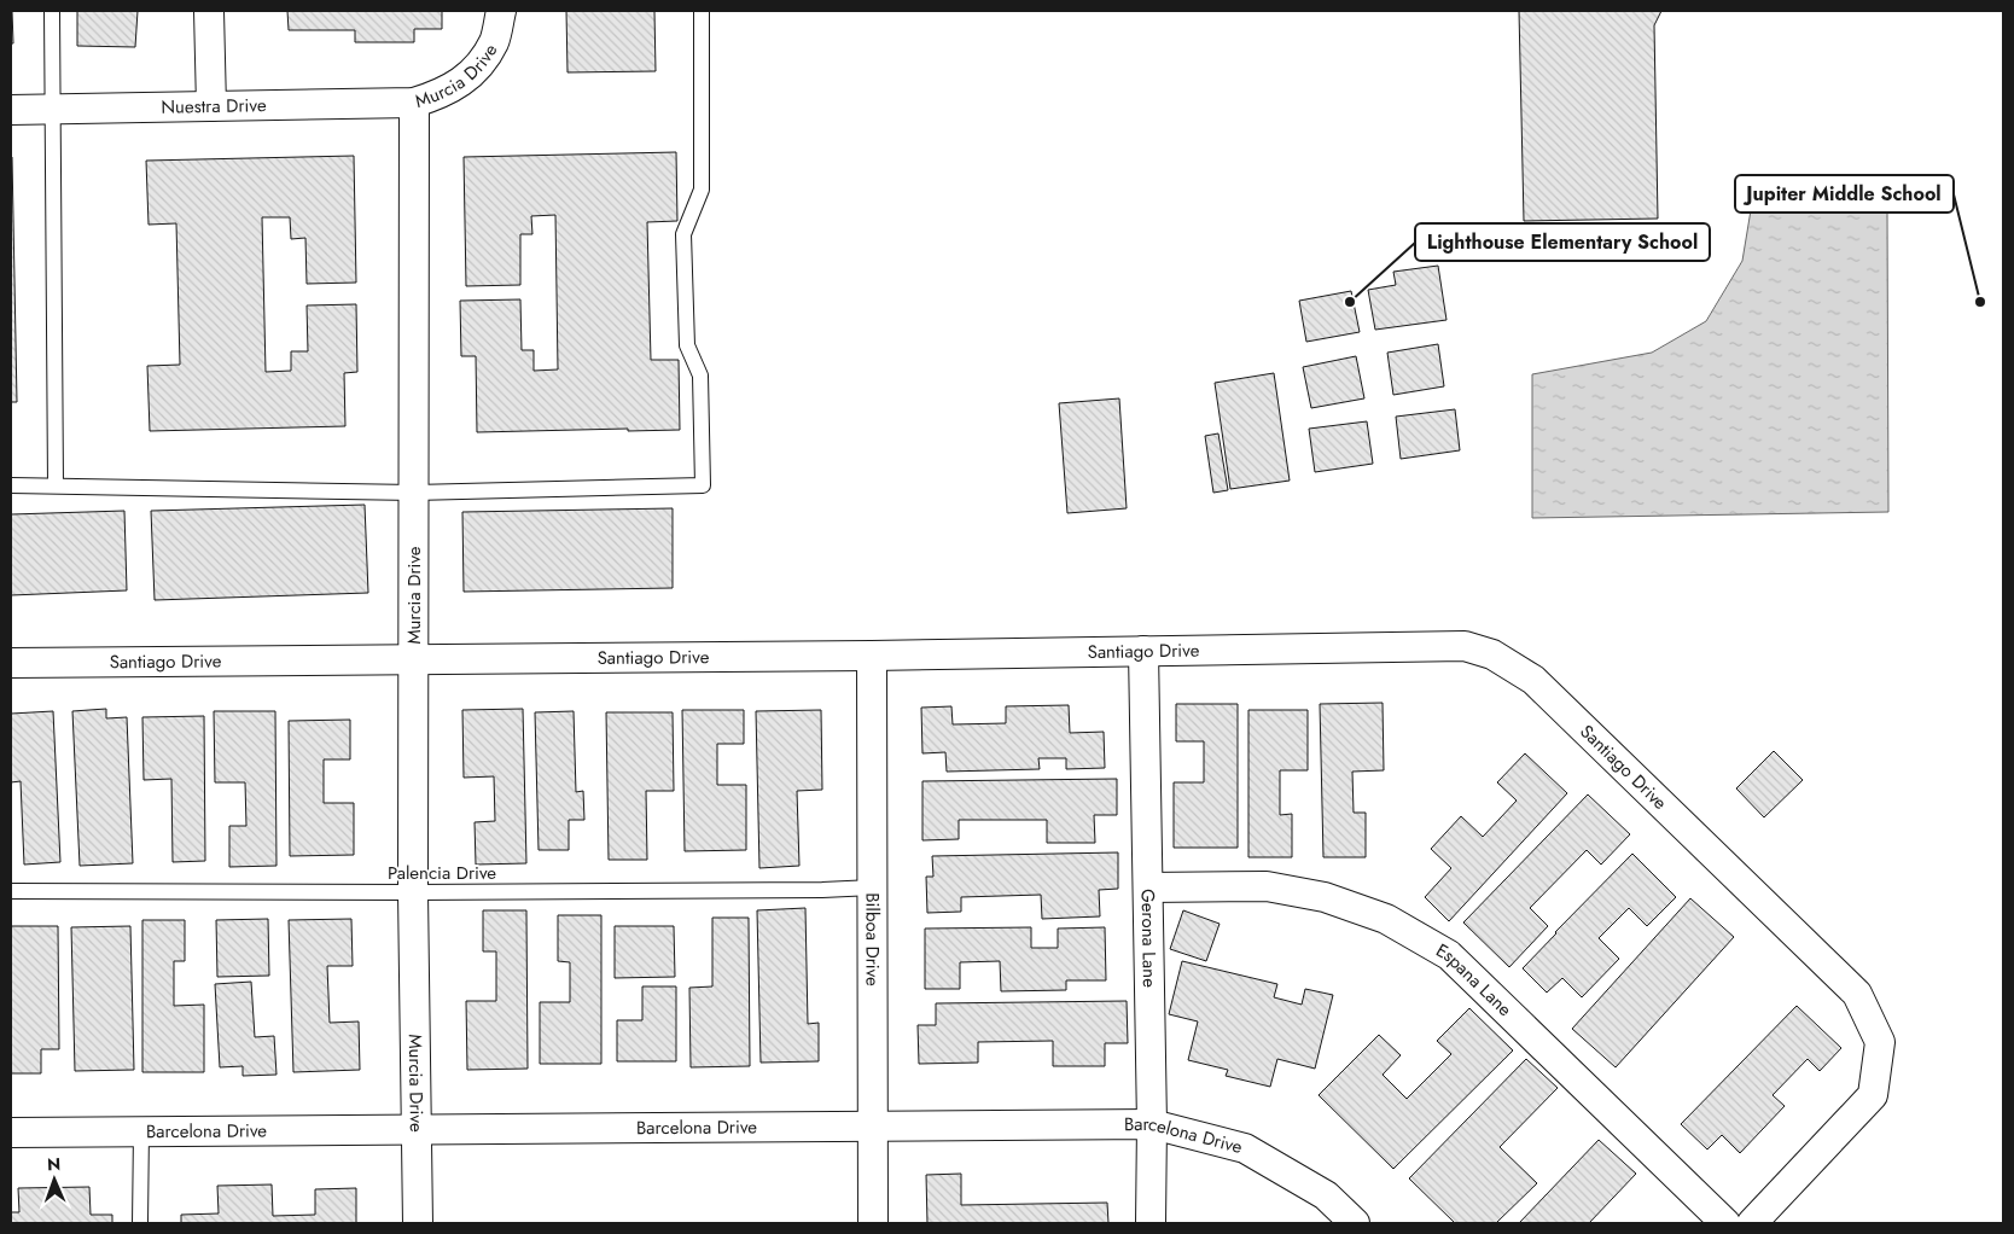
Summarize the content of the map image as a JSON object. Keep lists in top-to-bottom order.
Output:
{
  "streets": {
    "street": [
      "Murcia Drive",
      "Nuestra Drive",
      "Santiago Drive",
      "Gerona Lane",
      "Bilboa Drive",
      "Espana Lane",
      "Barcelona Drive"
    ],
    "lane": ["Palencia Drive"]
  },
  "crossings": [
    ["Murcia Drive", "Nuestra Drive"],
    ["Murcia Drive", "Santiago Drive"],
    ["Murcia Drive", "Palencia Drive"],
    ["Murcia Drive", "Barcelona Drive"],
    ["Santiago Drive", "Gerona Lane"],
    ["Santiago Drive", "Bilboa Drive"],
    ["Palencia Drive", "Bilboa Drive"],
    ["Gerona Lane", "Espana Lane"],
    ["Gerona Lane", "Barcelona Drive"],
    ["Bilboa Drive", "Barcelona Drive"]
  ],
  "places": ["Lighthouse Elementary School", "Jupiter Middle School"],
  "north": "top"
}
